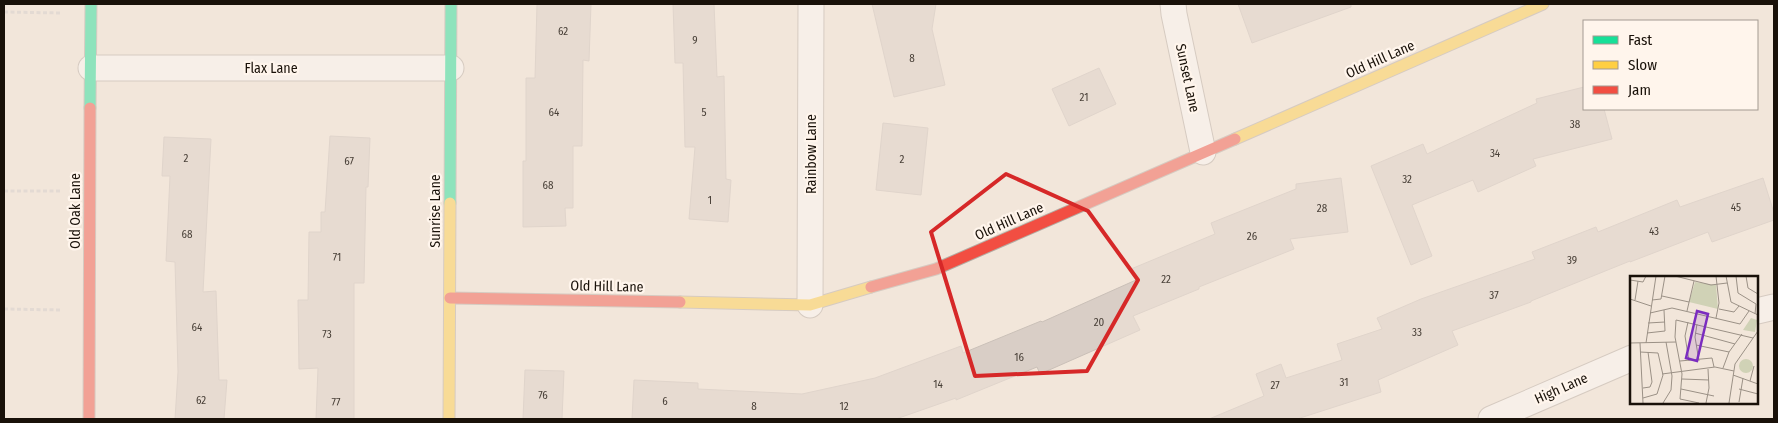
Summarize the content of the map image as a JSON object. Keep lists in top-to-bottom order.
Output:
{
  "streets": {
    "street": [
      "Old Hill Lane",
      "Flax Lane",
      "Sunset Lane",
      "Rainbow Lane",
      "Old Oak Lane",
      "Sunrise Lane",
      "High Lane"
    ]
  },
  "crossings": [
    ["Old Hill Lane", "Sunset Lane"],
    ["Old Hill Lane", "Rainbow Lane"],
    ["Old Hill Lane", "Sunrise Lane"],
    ["Flax Lane", "Old Oak Lane"],
    ["Flax Lane", "Sunrise Lane"]
  ],
  "house_numbers": [
    "62",
    "9",
    "8",
    "21",
    "64",
    "5",
    "38",
    "34",
    "2",
    "2",
    "67",
    "32",
    "68",
    "1",
    "45",
    "28",
    "43",
    "68",
    "26",
    "71",
    "39",
    "22",
    "37",
    "20",
    "64",
    "33",
    "73",
    "16",
    "31",
    "14",
    "27",
    "76",
    "62",
    "6",
    "77",
    "8",
    "12"
  ],
  "legend": ["Fast", "Slow", "Jam"]
}
